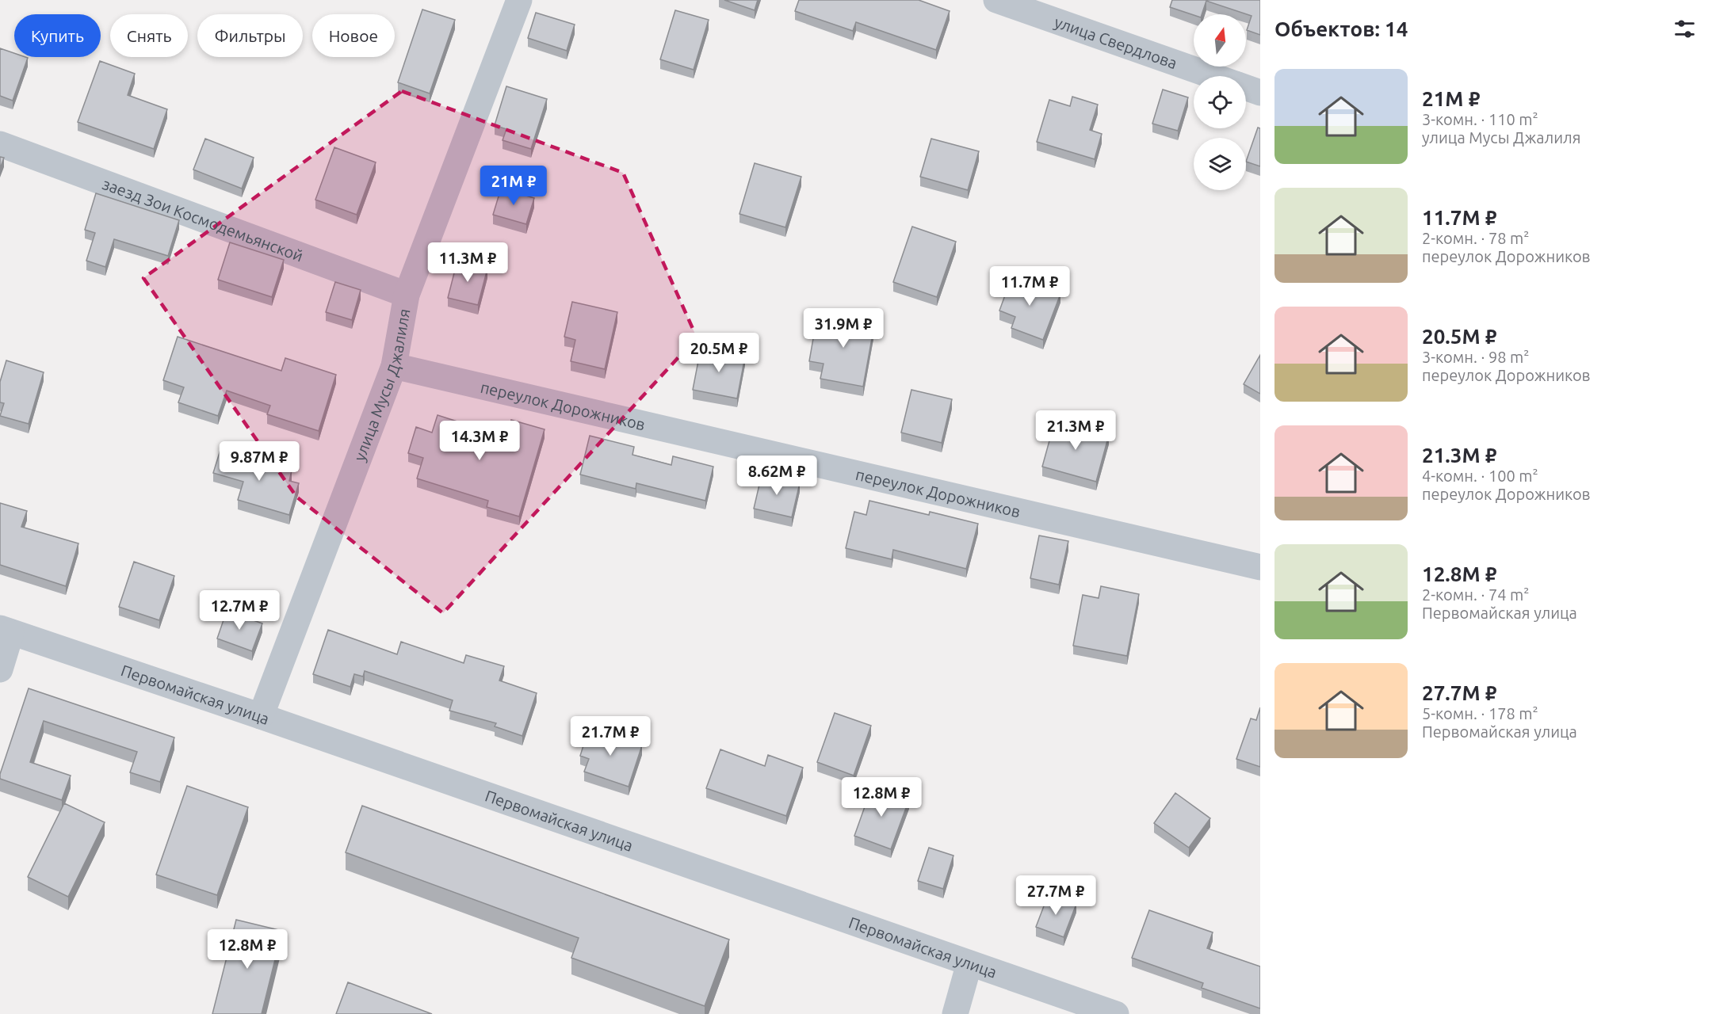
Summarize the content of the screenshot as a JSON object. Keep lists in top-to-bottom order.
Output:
{
  "streets": {
    "street": [
      "улица Свердлова",
      "заезд Зои Космодемьянской",
      "улица Мусы Джалиля",
      "переулок Дорожников",
      "Первомайская улица"
    ]
  },
  "crossings": [
    ["заезд Зои Космодемьянской", "улица Мусы Джалиля"],
    ["улица Мусы Джалиля", "переулок Дорожников"],
    ["улица Мусы Джалиля", "Первомайская улица"]
  ],
  "north": "top",
  "page": {
    "heading": "Объектов: 14",
    "chip": [
      "Купить",
      "Снять",
      "Фильтры",
      "Новое"
    ],
    "list": [
      {
        "name": "21M ₽",
        "note": "3-комн. · 110 m² · улица Мусы Джалиля"
      },
      {
        "name": "11.7M ₽",
        "note": "2-комн. · 78 m² · переулок Дорожников"
      },
      {
        "name": "20.5M ₽",
        "note": "3-комн. · 98 m² · переулок Дорожников"
      },
      {
        "name": "21.3M ₽",
        "note": "4-комн. · 100 m² · переулок Дорожников"
      },
      {
        "name": "12.8M ₽",
        "note": "2-комн. · 74 m² · Первомайская улица"
      },
      {
        "name": "27.7M ₽",
        "note": "5-комн. · 178 m² · Первомайская улица"
      }
    ],
    "price": [
      "21M ₽",
      "11.3M ₽",
      "11.7M ₽",
      "31.9M ₽",
      "20.5M ₽",
      "21.3M ₽",
      "14.3M ₽",
      "9.87M ₽",
      "8.62M ₽",
      "12.7M ₽",
      "21.7M ₽",
      "12.8M ₽",
      "27.7M ₽",
      "12.8M ₽"
    ]
  }
}
